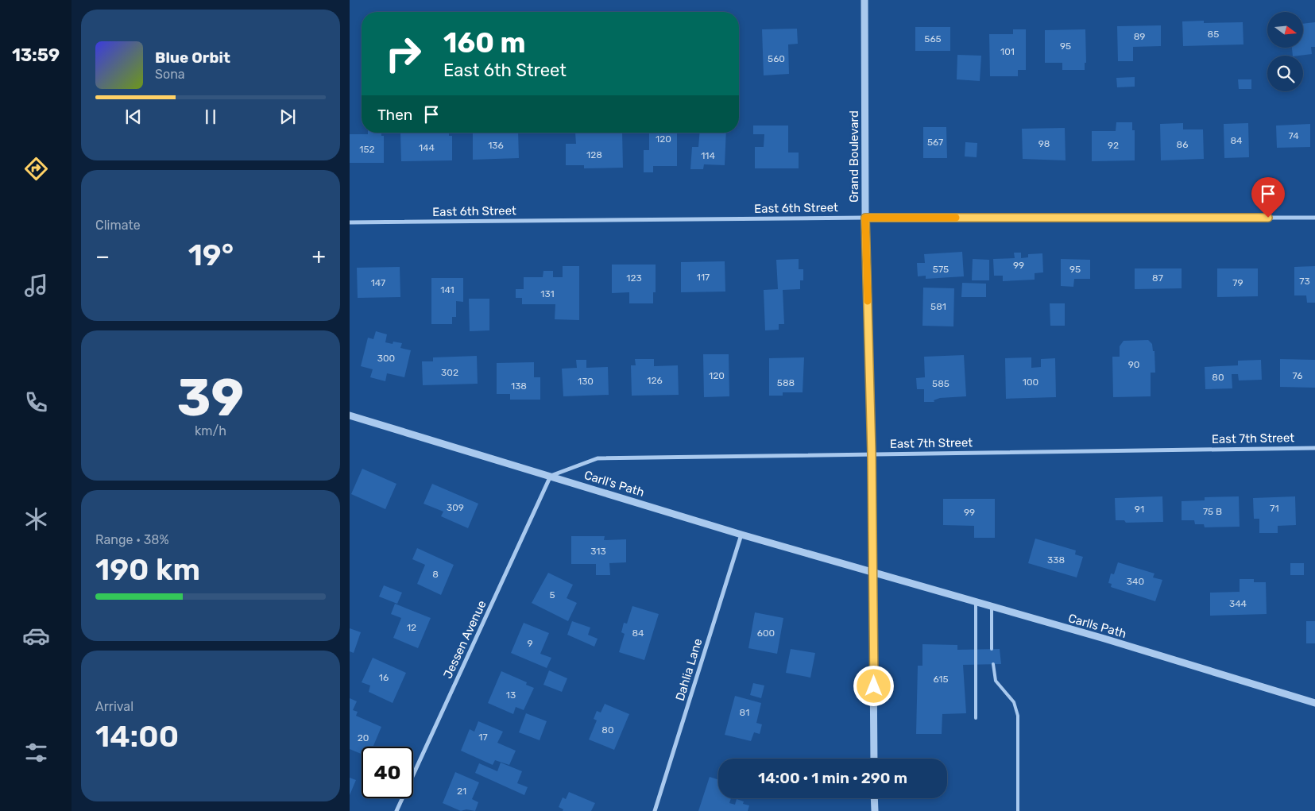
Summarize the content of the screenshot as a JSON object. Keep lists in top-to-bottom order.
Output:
{
  "streets": {
    "street": [
      "Grand Boulevard",
      "East 6th Street",
      "East 7th Street",
      "Carll's Path",
      "Carlls Path",
      "Jessen Avenue",
      "Dahlia Lane"
    ]
  },
  "crossings": [
    ["Grand Boulevard", "East 6th Street"],
    ["Grand Boulevard", "East 7th Street"],
    ["Grand Boulevard", "Carll's Path"],
    ["Grand Boulevard", "Carlls Path"],
    ["East 7th Street", "Carll's Path"],
    ["East 7th Street", "Jessen Avenue"],
    ["Carll's Path", "Carlls Path"],
    ["Carll's Path", "Jessen Avenue"],
    ["Carll's Path", "Dahlia Lane"]
  ],
  "house_numbers": [
    "85",
    "89",
    "565",
    "95",
    "101",
    "560",
    "74",
    "120",
    "84",
    "567",
    "98",
    "86",
    "136",
    "92",
    "144",
    "152",
    "128",
    "114",
    "99",
    "575",
    "95",
    "117",
    "123",
    "87",
    "73",
    "147",
    "79",
    "141",
    "131",
    "581",
    "300",
    "90",
    "302",
    "120",
    "76",
    "80",
    "126",
    "130",
    "100",
    "588",
    "585",
    "138",
    "309",
    "71",
    "91",
    "75 B",
    "99",
    "313",
    "338",
    "8",
    "340",
    "5",
    "344",
    "12",
    "84",
    "600",
    "9",
    "16",
    "615",
    "13",
    "81",
    "80",
    "17",
    "20",
    "21"
  ],
  "north": "right",
  "page": {
    "tabs": "13:59",
    "turn": ["160 m", "East 6th Street"],
    "song": ["Blue Orbit", "Sona"],
    "then": "Then",
    "tile": [
      "Climate",
      ["39", "km/h"],
      ["Range · 38%", "190 km"],
      ["Arrival", "14:00"]
    ],
    "heat": ["−", "19°", "+"],
    "limit": "40",
    "trip": "14:00 · 1 min · 290 m"
  }
}
